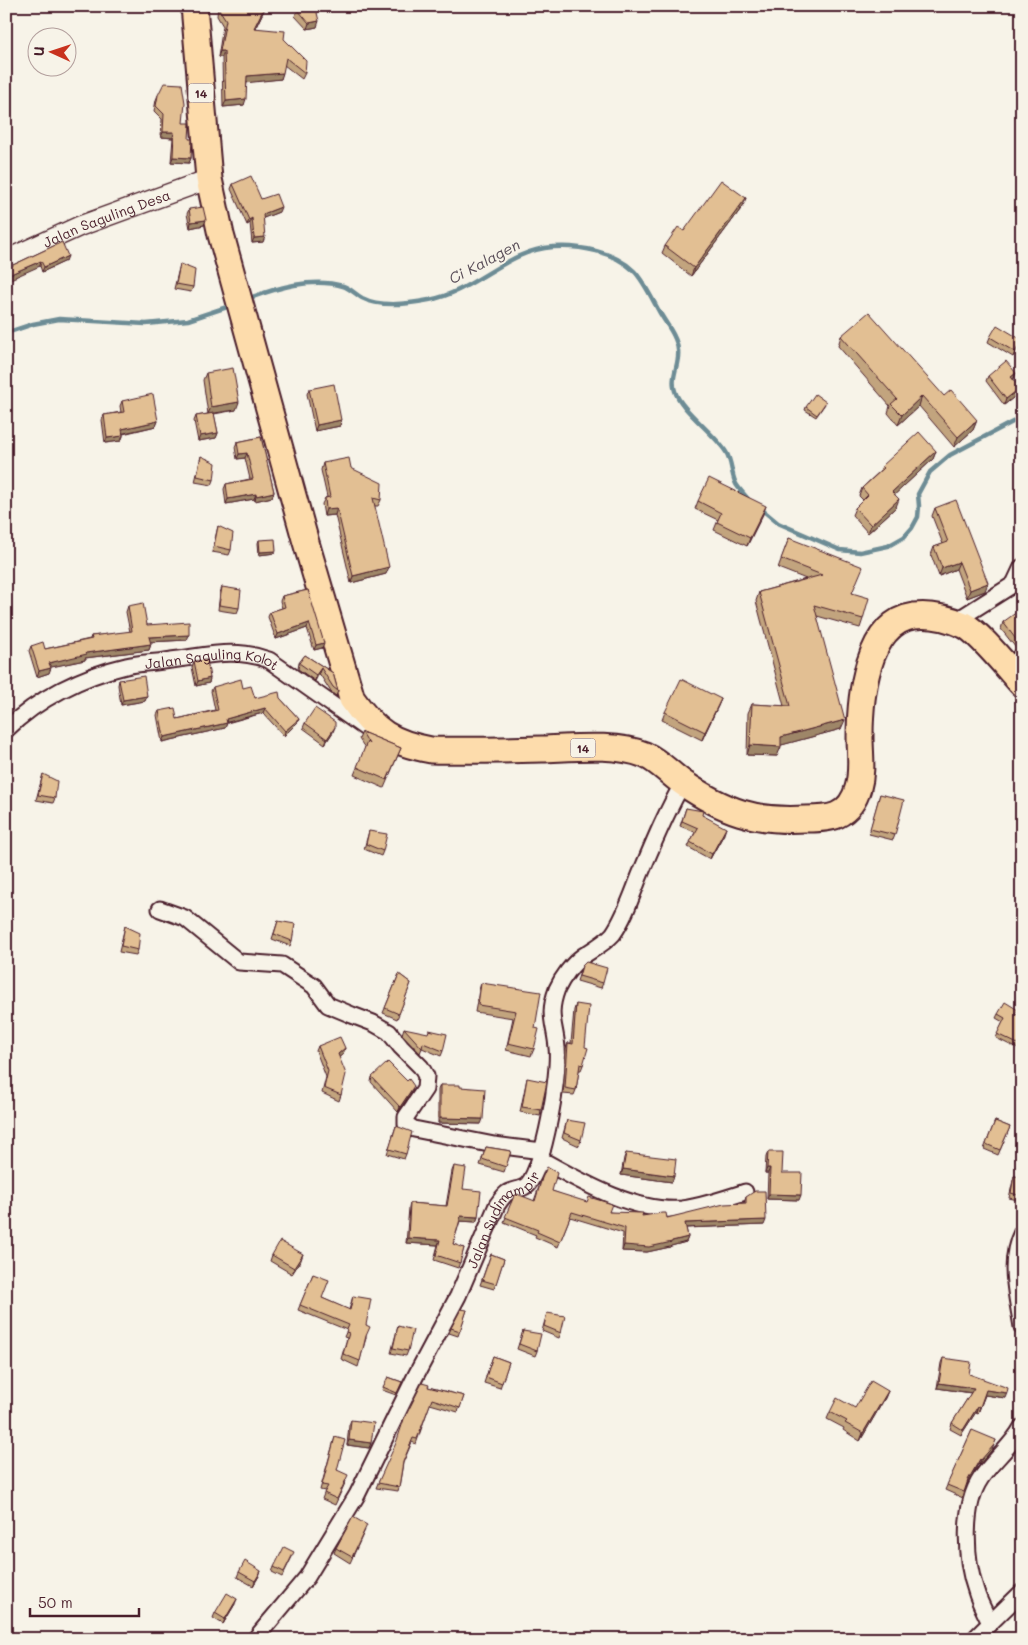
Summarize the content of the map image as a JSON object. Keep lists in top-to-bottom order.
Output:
{
  "streets": {
    "highway": ["14"],
    "street": ["Jalan Saguling Desa", "Jalan Saguling Kolot", "Jalan Sudimampir"]
  },
  "crossings": [
    ["14", "Jalan Saguling Desa"],
    ["14", "Jalan Saguling Kolot"],
    ["14", "Jalan Sudimampir"]
  ],
  "water": ["Ci Kalagen"],
  "scale_bar": "50 m",
  "north": "left"
}
